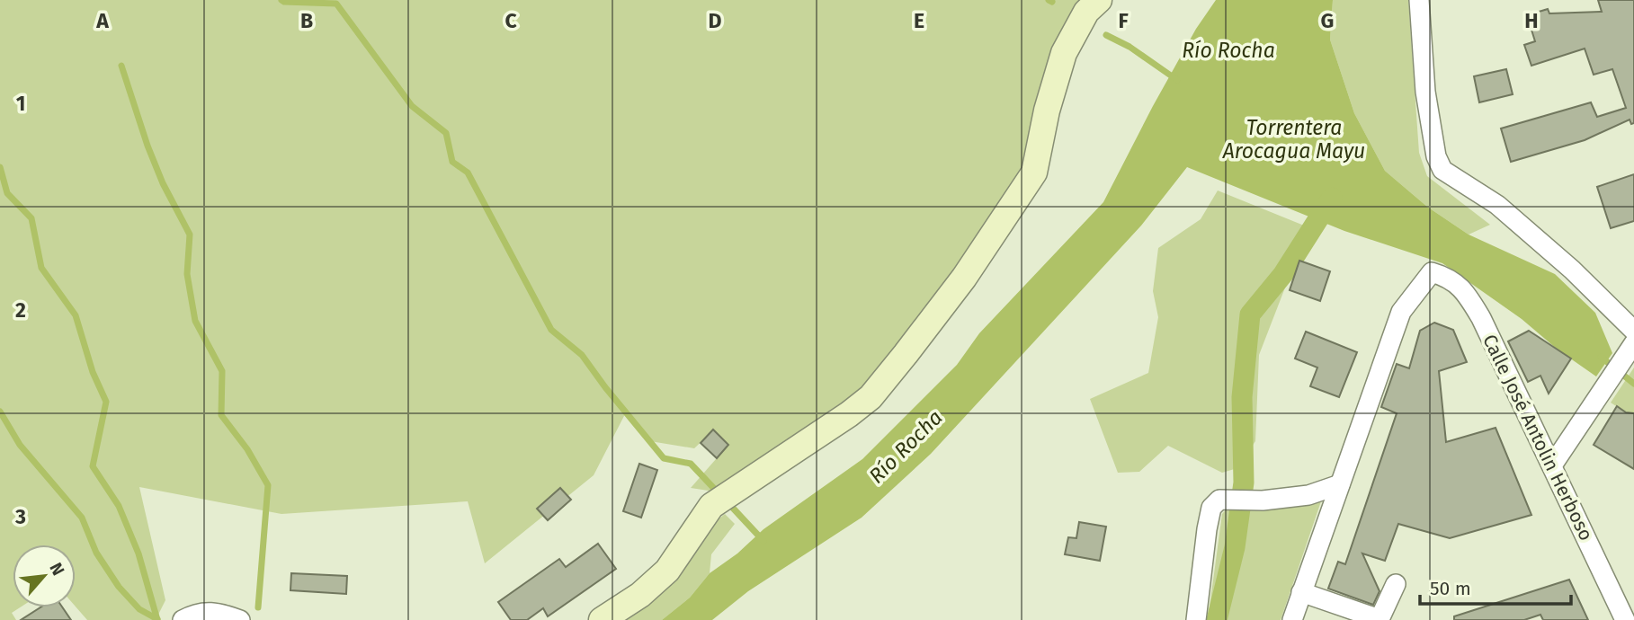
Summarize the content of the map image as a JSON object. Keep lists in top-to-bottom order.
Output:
{
  "streets": {
    "street": ["Calle José Antolin Herboso"]
  },
  "water": ["Río Rocha", "Torrentera Arocagua Mayu"],
  "scale_bar": "50 m",
  "north": "top right",
  "grid": {
    "columns": [
      "A",
      "B",
      "C",
      "D",
      "E",
      "F",
      "G",
      "H"
    ],
    "rows": ["1", "2", "3"]
  }
}
